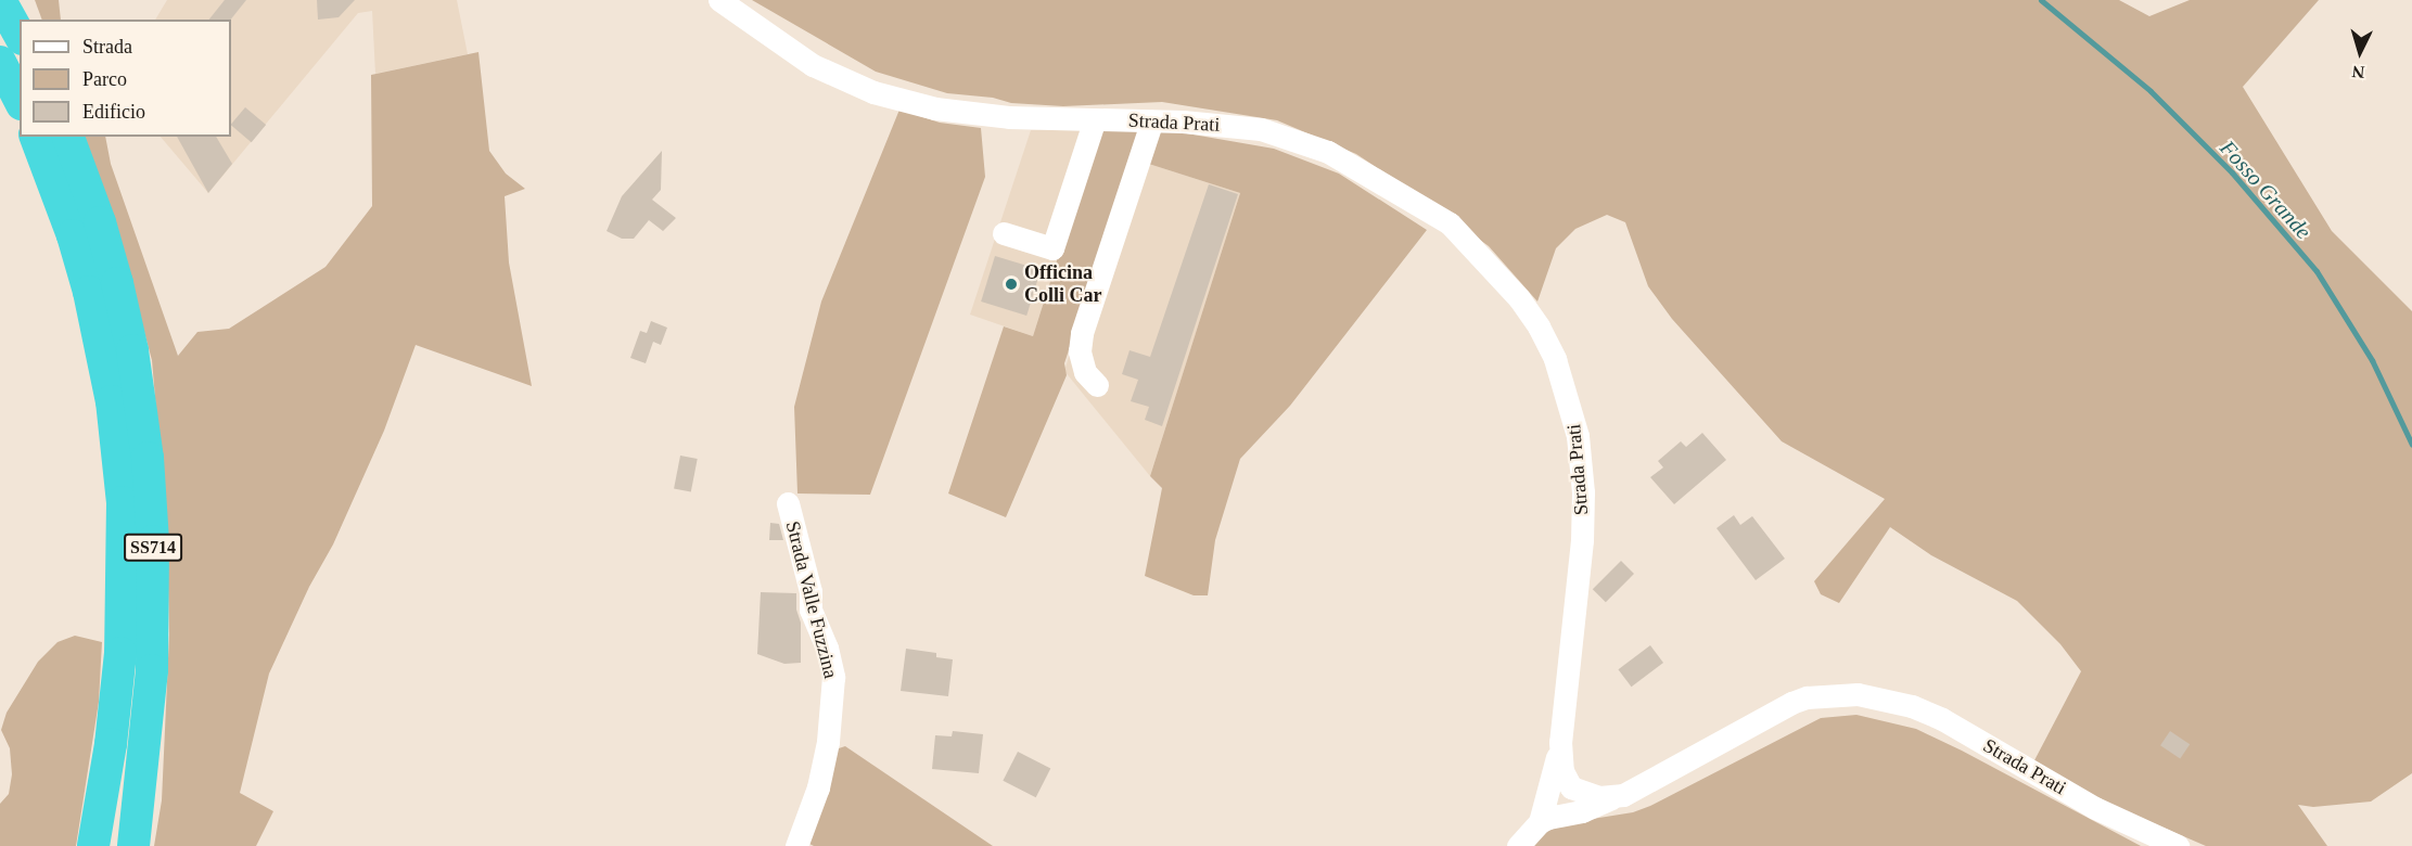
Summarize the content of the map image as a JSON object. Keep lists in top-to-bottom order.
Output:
{
  "streets": {
    "highway": ["SS714"],
    "street": ["Strada Prati", "Strada Valle Fuzzina"]
  },
  "water": ["Fosso Grande"],
  "places": ["Officina Colli Car"],
  "legend": ["Strada", "Parco", "Edificio"],
  "north": "bottom"
}
